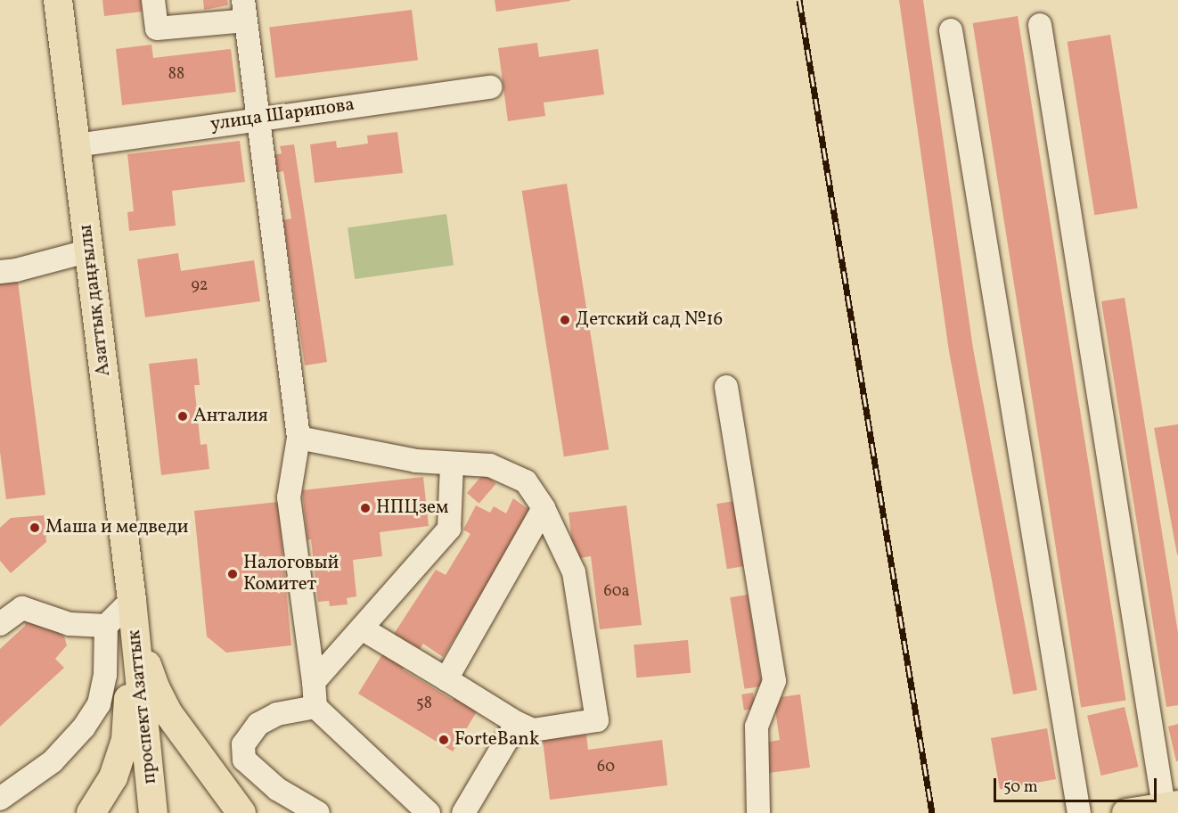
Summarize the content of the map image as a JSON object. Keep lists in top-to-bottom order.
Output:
{
  "streets": {
    "main road": ["Азаттық даңғылы", "проспект Азаттык"],
    "lane": ["улица Шарипова"]
  },
  "crossings": [
    ["улица Шарипова", "Азаттық даңғылы"],
    ["Азаттық даңғылы", "проспект Азаттык"]
  ],
  "places": [
    "Детский сад №16",
    "Анталия",
    "НПЦзем",
    "Маша и медведи",
    "Налоговый Комитет",
    "ForteBank"
  ],
  "house_numbers": [
    "88",
    "92",
    "60а",
    "58",
    "60"
  ],
  "scale_bar": "50 m"
}
